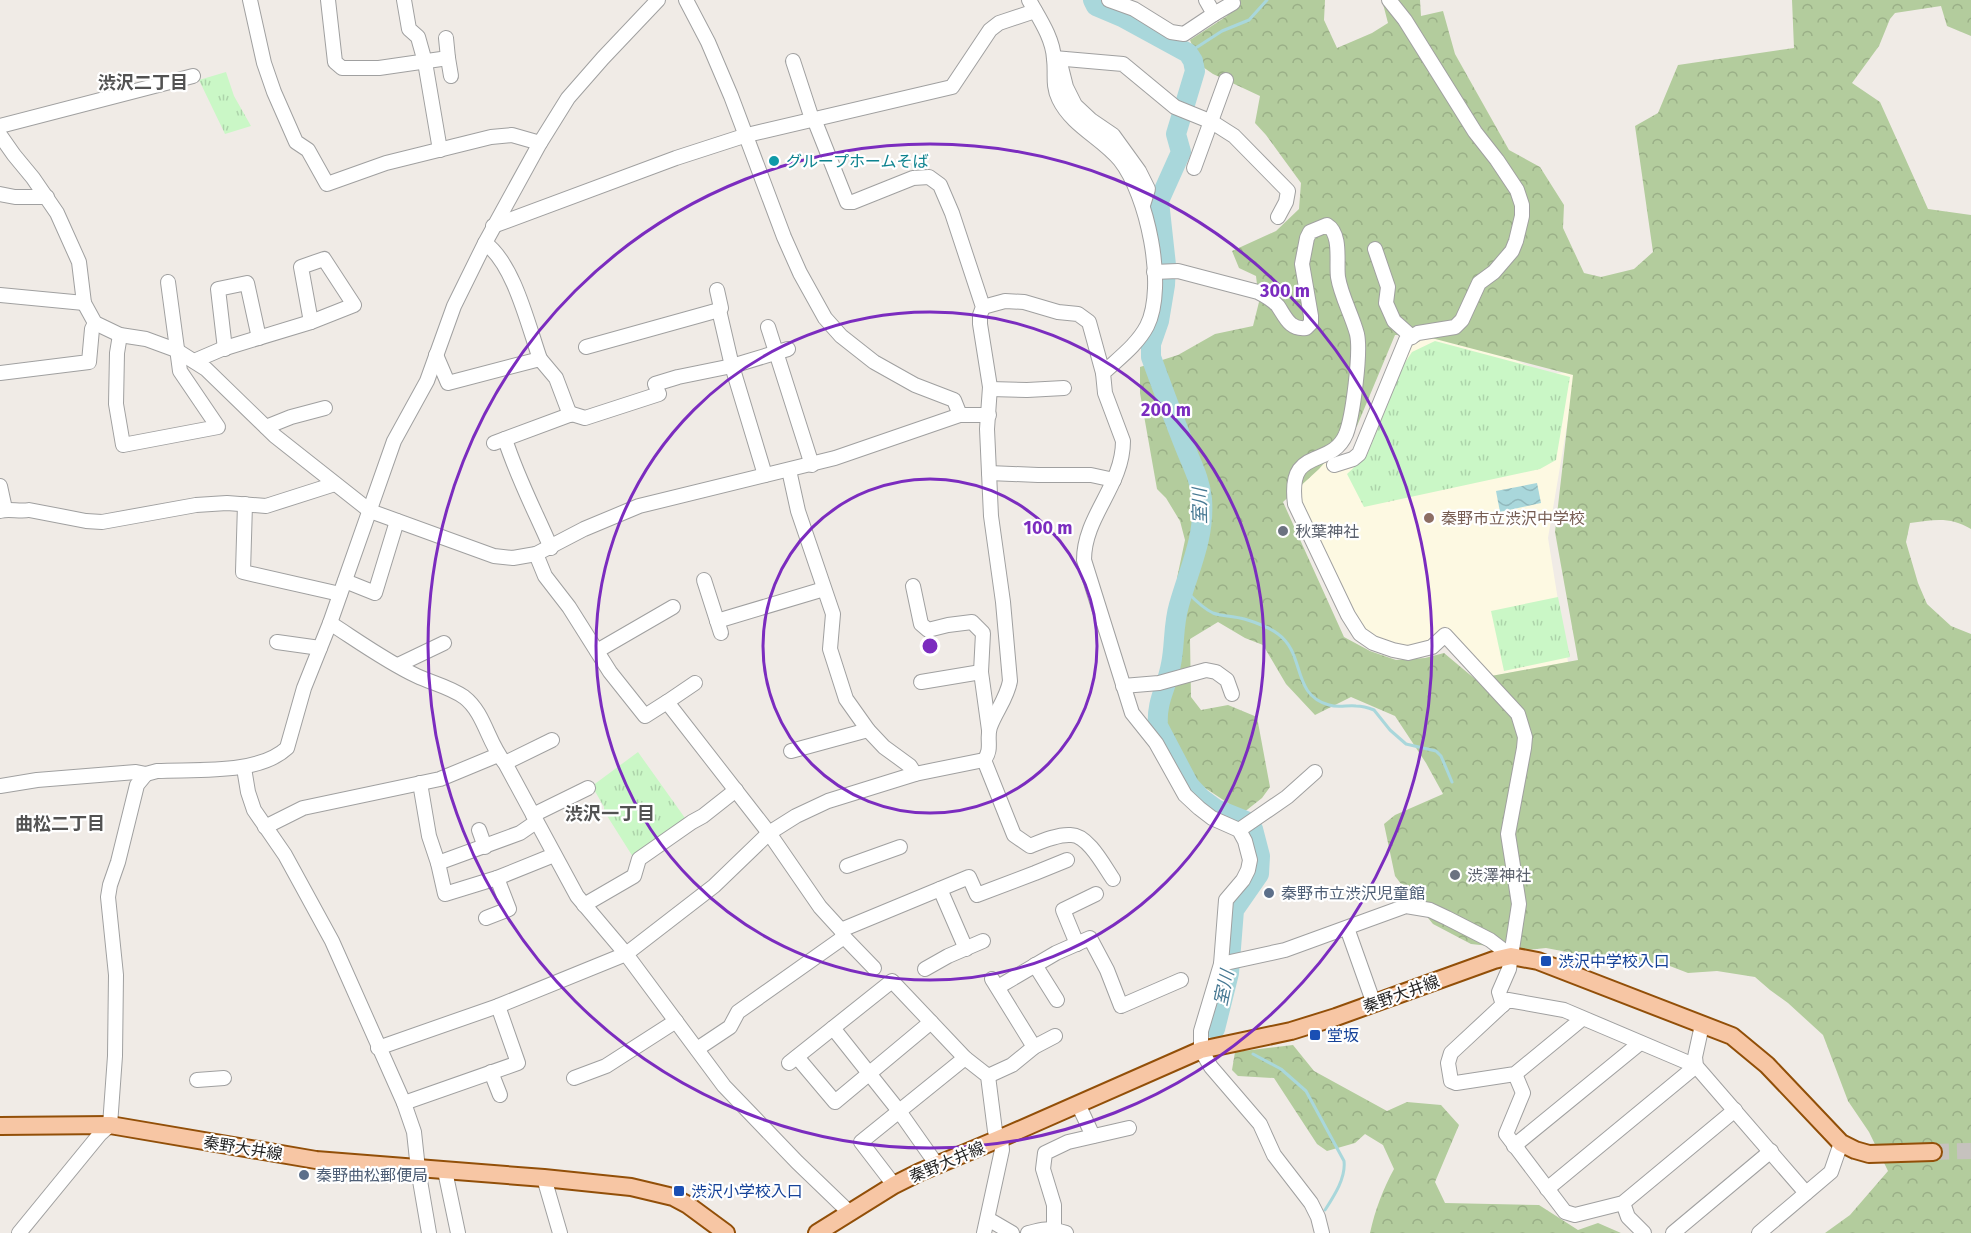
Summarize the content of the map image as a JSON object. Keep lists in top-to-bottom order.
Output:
{
  "streets": {
    "main road": ["秦野大井線"]
  },
  "districts": ["渋沢二丁目", "渋沢一丁目", "曲松二丁目"],
  "water": ["室川"],
  "places": {
    "other": [
      "グループホームそば",
      "秦野市立渋沢中学校",
      "秋葉神社",
      "渋澤神社",
      "秦野市立渋沢児童館",
      "秦野曲松郵便局"
    ],
    "transit": ["渋沢中学校入口", "堂坂", "渋沢小学校入口"]
  },
  "rings": ["300 m", "200 m", "100 m"]
}
